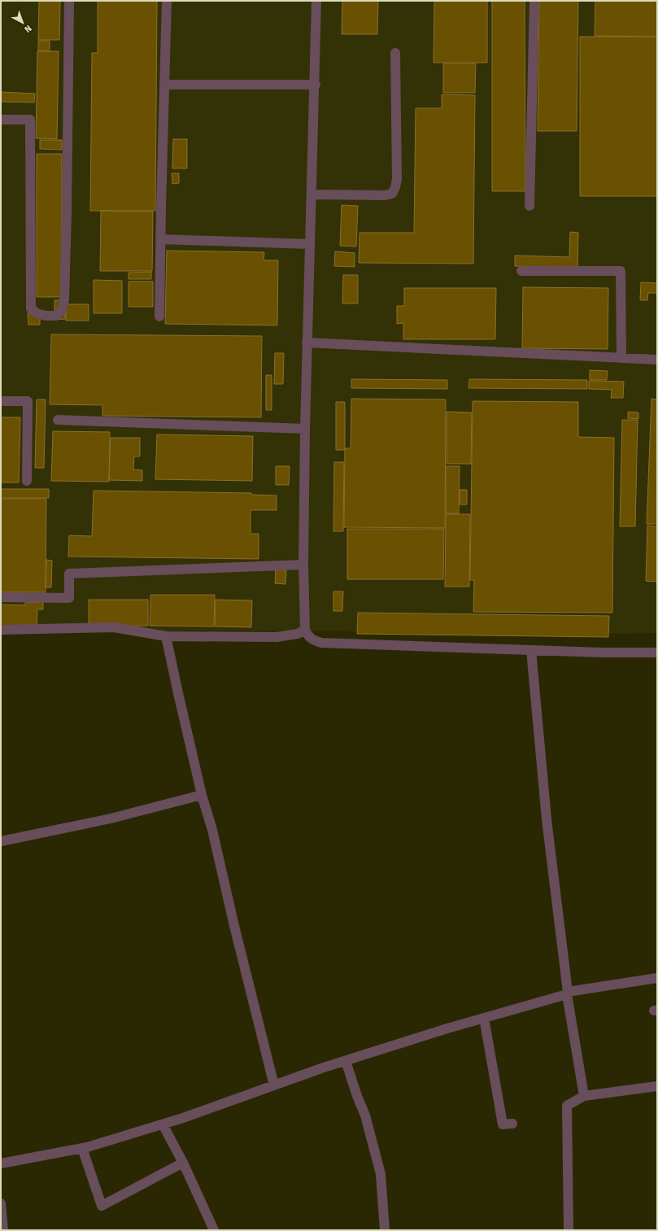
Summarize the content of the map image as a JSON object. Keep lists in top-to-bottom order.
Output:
{
  "north": "bottom right"
}
